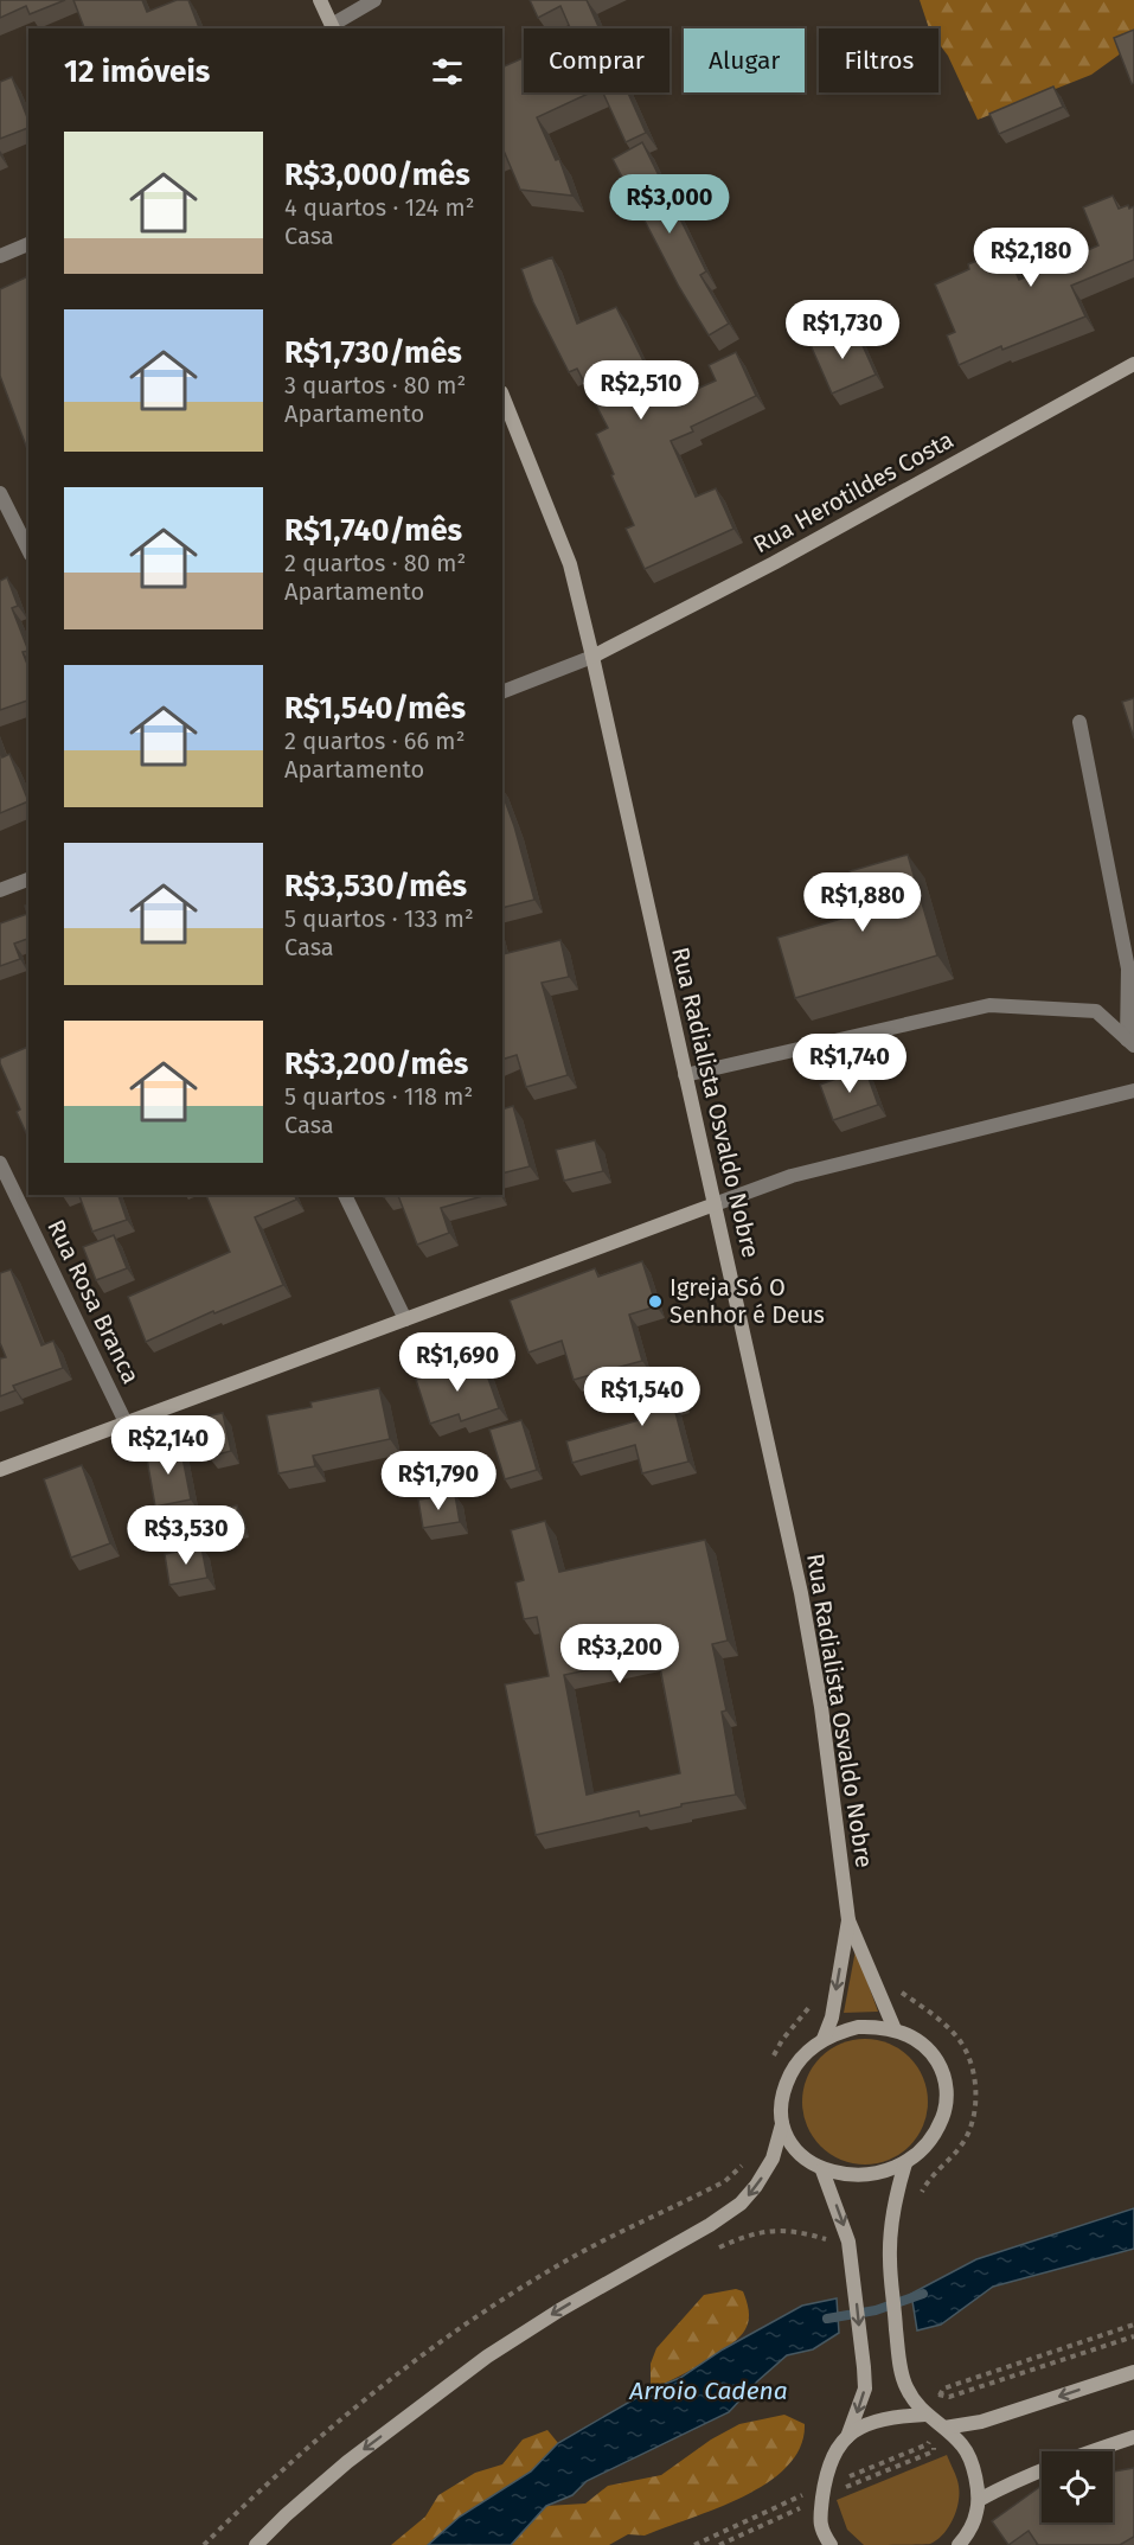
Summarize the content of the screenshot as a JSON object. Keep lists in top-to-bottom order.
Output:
{
  "streets": {
    "street": ["Rua Herotildes Costa", "Rua Radialista Osvaldo Nobre", "Rua Rosa Branca"]
  },
  "crossings": [
    ["Rua Herotildes Costa", "Rua Radialista Osvaldo Nobre"]
  ],
  "water": ["Arroio Cadena"],
  "places": ["Igreja Só O Senhor é Deus"],
  "page": {
    "chip": ["Comprar", "Alugar", "Filtros"],
    "heading": "12 imóveis",
    "list": [
      {
        "name": "R$3,000/mês",
        "note": "4 quartos · 124 m² · Casa"
      },
      {
        "name": "R$1,730/mês",
        "note": "3 quartos · 80 m² · Apartamento"
      },
      {
        "name": "R$1,740/mês",
        "note": "2 quartos · 80 m² · Apartamento"
      },
      {
        "name": "R$1,540/mês",
        "note": "2 quartos · 66 m² · Apartamento"
      },
      {
        "name": "R$3,530/mês",
        "note": "5 quartos · 133 m² · Casa"
      },
      {
        "name": "R$3,200/mês",
        "note": "5 quartos · 118 m² · Casa"
      }
    ],
    "price": [
      "R$3,000",
      "R$2,180",
      "R$1,730",
      "R$2,510",
      "R$1,880",
      "R$1,740",
      "R$1,690",
      "R$1,540",
      "R$2,140",
      "R$1,790",
      "R$3,530",
      "R$3,200"
    ]
  }
}
